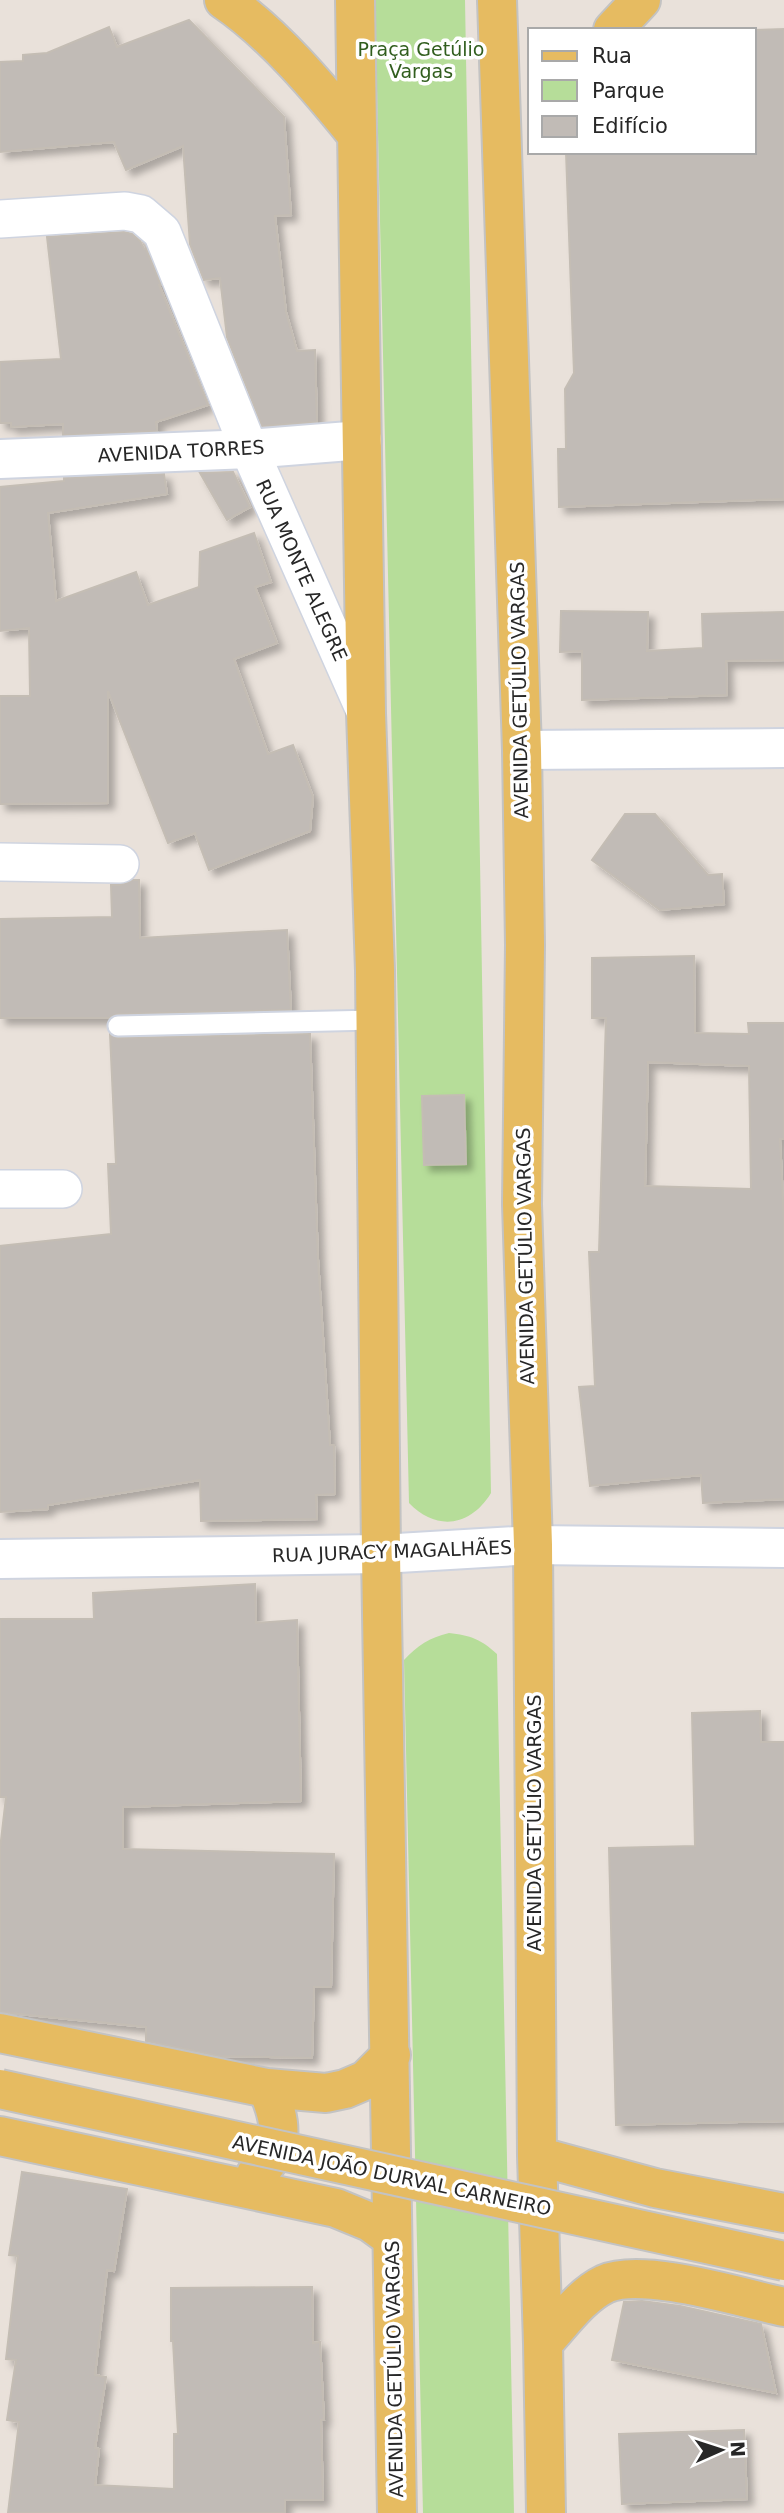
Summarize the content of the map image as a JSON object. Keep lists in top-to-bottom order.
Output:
{
  "streets": {
    "main road": ["AVENIDA GETÚLIO VARGAS", "AVENIDA JOÃO DURVAL CARNEIRO"],
    "street": ["AVENIDA TORRES", "RUA MONTE ALEGRE", "RUA JURACY MAGALHÃES"]
  },
  "crossings": [
    ["AVENIDA TORRES", "RUA MONTE ALEGRE"],
    ["AVENIDA TORRES", "AVENIDA GETÚLIO VARGAS"],
    ["RUA MONTE ALEGRE", "AVENIDA GETÚLIO VARGAS"],
    ["AVENIDA GETÚLIO VARGAS", "RUA JURACY MAGALHÃES"]
  ],
  "parks": ["Praça Getúlio Vargas"],
  "legend": ["Rua", "Parque", "Edifício"],
  "north": "right"
}
